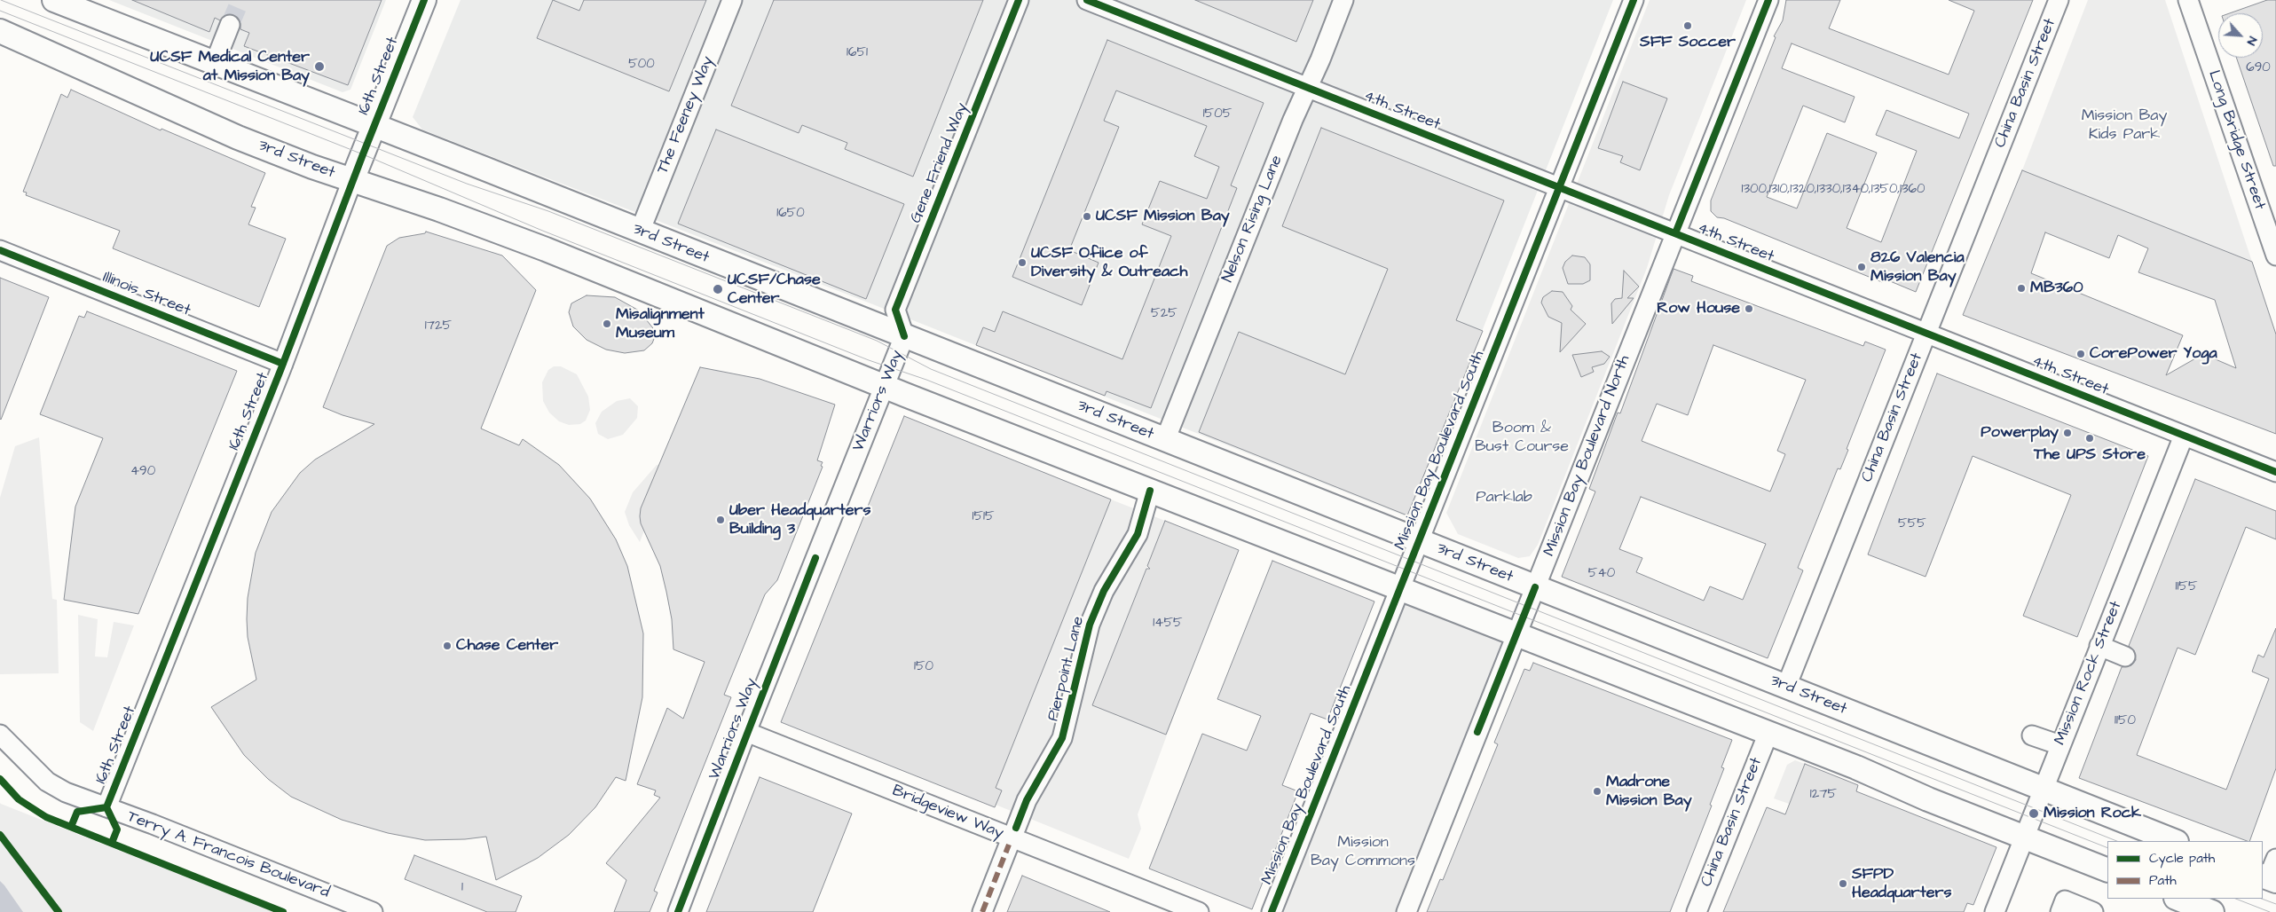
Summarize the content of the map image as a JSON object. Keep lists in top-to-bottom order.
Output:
{
  "streets": {
    "main road": ["16th Street", "3rd Street"],
    "street": [
      "China Basin Street",
      "4th Street",
      "The Feeney Way",
      "Long Bridge Street",
      "Gene Friend Way",
      "Nelson Rising Lane",
      "Illinois Street",
      "Warriors Way",
      "Mission Bay Boulevard South",
      "Mission Bay Boulevard North",
      "Pierpoint Lane",
      "Mission Rock Street",
      "Bridgeview Way",
      "Terry A. Francois Boulevard"
    ]
  },
  "crossings": [
    ["16th Street", "3rd Street"],
    ["16th Street", "Illinois Street"],
    ["16th Street", "Terry A. Francois Boulevard"],
    ["China Basin Street", "4th Street"],
    ["China Basin Street", "3rd Street"],
    ["4th Street", "Nelson Rising Lane"],
    ["4th Street", "Mission Bay Boulevard South"],
    ["4th Street", "Mission Bay Boulevard North"],
    ["4th Street", "Mission Rock Street"],
    ["The Feeney Way", "3rd Street"],
    ["3rd Street", "Gene Friend Way"],
    ["3rd Street", "Nelson Rising Lane"],
    ["3rd Street", "Warriors Way"],
    ["3rd Street", "Mission Bay Boulevard South"],
    ["3rd Street", "Mission Bay Boulevard North"],
    ["3rd Street", "Pierpoint Lane"],
    ["3rd Street", "Mission Rock Street"],
    ["Gene Friend Way", "Warriors Way"],
    ["Warriors Way", "Bridgeview Way"]
  ],
  "parks": [
    "Mission Bay Kids Park",
    "Boom & Bust Course",
    "Parklab",
    "Mission Bay Commons"
  ],
  "places": [
    "SFF Soccer",
    "UCSF Medical Center at Mission Bay",
    "UCSF Mission Bay",
    "UCSF Ofiice of Diversity & Outreach",
    "826 Valencia Mission Bay",
    "MB360",
    "UCSF/Chase Center",
    "Row House",
    "Misalignment Museum",
    "CorePower Yoga",
    "Powerplay",
    "The UPS Store",
    "Uber Headquarters Building 3",
    "Chase Center",
    "Madrone Mission Bay",
    "Mission Rock",
    "SFPD Headquarters"
  ],
  "house_numbers": [
    "1651",
    "500",
    "690",
    "1505",
    "1300,1310,1320,1330,1340,1350,1360",
    "1650",
    "525",
    "1725",
    "490",
    "1515",
    "555",
    "540",
    "1155",
    "1455",
    "150",
    "1150",
    "1275",
    "1"
  ],
  "legend": ["Cycle path", "Path"],
  "north": "bottom right"
}
